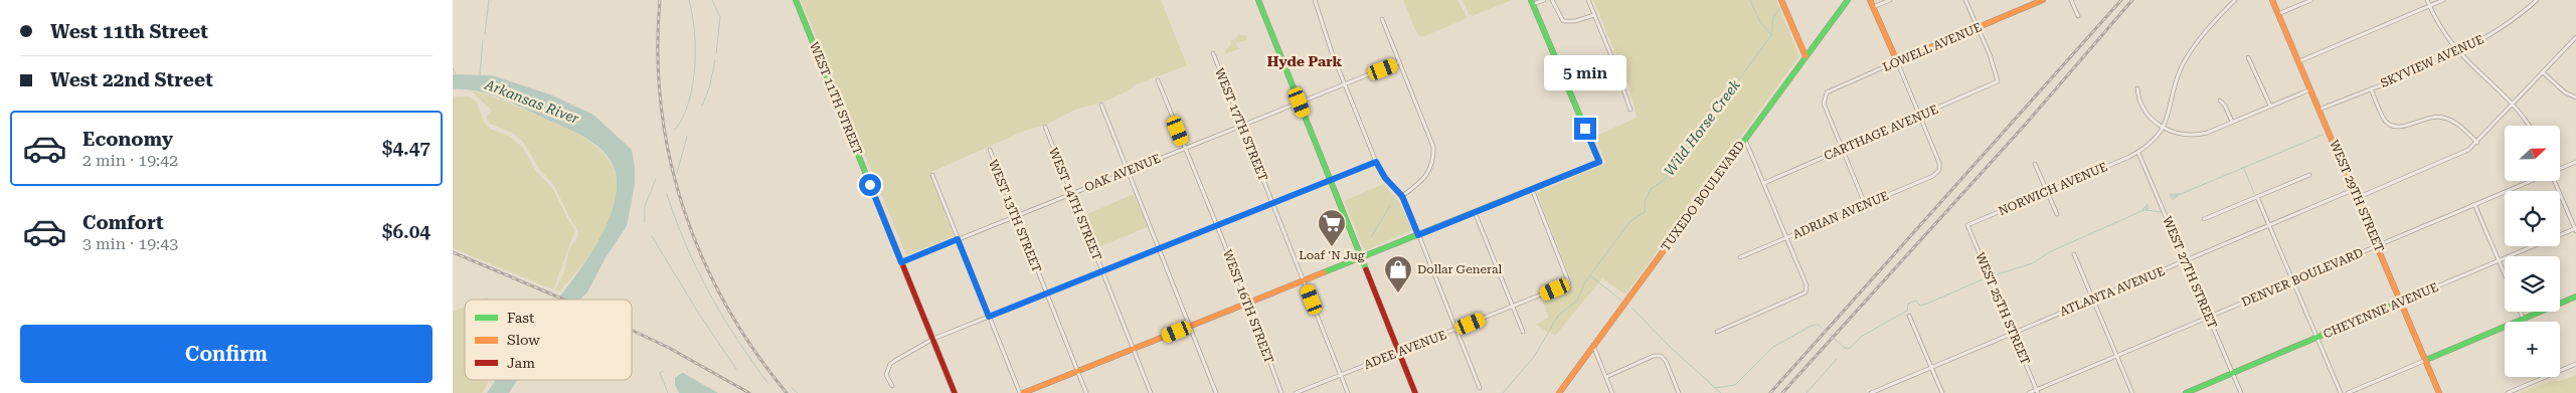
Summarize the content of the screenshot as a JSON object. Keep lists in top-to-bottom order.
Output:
{
  "streets": {
    "street": [
      "LOWELL AVENUE",
      "SKYVIEW AVENUE",
      "WEST 11TH STREET",
      "WEST 17TH STREET",
      "CARTHAGE AVENUE",
      "OAK AVENUE",
      "NORWICH AVENUE",
      "TUXEDO BOULEVARD",
      "WEST 29TH STREET",
      "WEST 14TH STREET",
      "ADRIAN AVENUE",
      "WEST 13TH STREET",
      "WEST 27TH STREET",
      "DENVER BOULEVARD",
      "ATLANTA AVENUE",
      "WEST 16TH STREET",
      "WEST 25TH STREET",
      "CHEYENNE AVENUE",
      "ADEE AVENUE"
    ]
  },
  "crossings": [
    ["LOWELL AVENUE", "CARTHAGE AVENUE"],
    ["SKYVIEW AVENUE", "WEST 29TH STREET"],
    ["WEST 11TH STREET", "OAK AVENUE"],
    ["WEST 17TH STREET", "OAK AVENUE"],
    ["WEST 17TH STREET", "ADEE AVENUE"],
    ["CARTHAGE AVENUE", "ADRIAN AVENUE"],
    ["OAK AVENUE", "WEST 14TH STREET"],
    ["OAK AVENUE", "WEST 13TH STREET"],
    ["OAK AVENUE", "WEST 16TH STREET"],
    ["NORWICH AVENUE", "WEST 27TH STREET"],
    ["NORWICH AVENUE", "WEST 25TH STREET"],
    ["WEST 29TH STREET", "DENVER BOULEVARD"],
    ["WEST 29TH STREET", "ATLANTA AVENUE"],
    ["WEST 29TH STREET", "CHEYENNE AVENUE"],
    ["WEST 27TH STREET", "DENVER BOULEVARD"],
    ["WEST 27TH STREET", "ATLANTA AVENUE"],
    ["WEST 27TH STREET", "CHEYENNE AVENUE"],
    ["DENVER BOULEVARD", "WEST 25TH STREET"],
    ["ATLANTA AVENUE", "WEST 25TH STREET"]
  ],
  "districts": ["Hyde Park"],
  "water": ["Arkansas River", "Wild Horse Creek"],
  "places": {
    "supermarket": ["Loaf 'N Jug"],
    "shop": ["Dollar General"]
  },
  "legend": ["Fast", "Slow", "Jam"],
  "north": "right",
  "page": {
    "banner": ["West 11th Street", "West 22nd Street"],
    "bubble": "5 min",
    "list": [
      {
        "name": "Economy",
        "note": "2 min · 19:42",
        "value": "$4.47"
      },
      {
        "name": "Comfort",
        "note": "3 min · 19:43",
        "value": "$6.04"
      }
    ],
    "map_buttons": "+",
    "buttons": "Confirm"
  }
}
